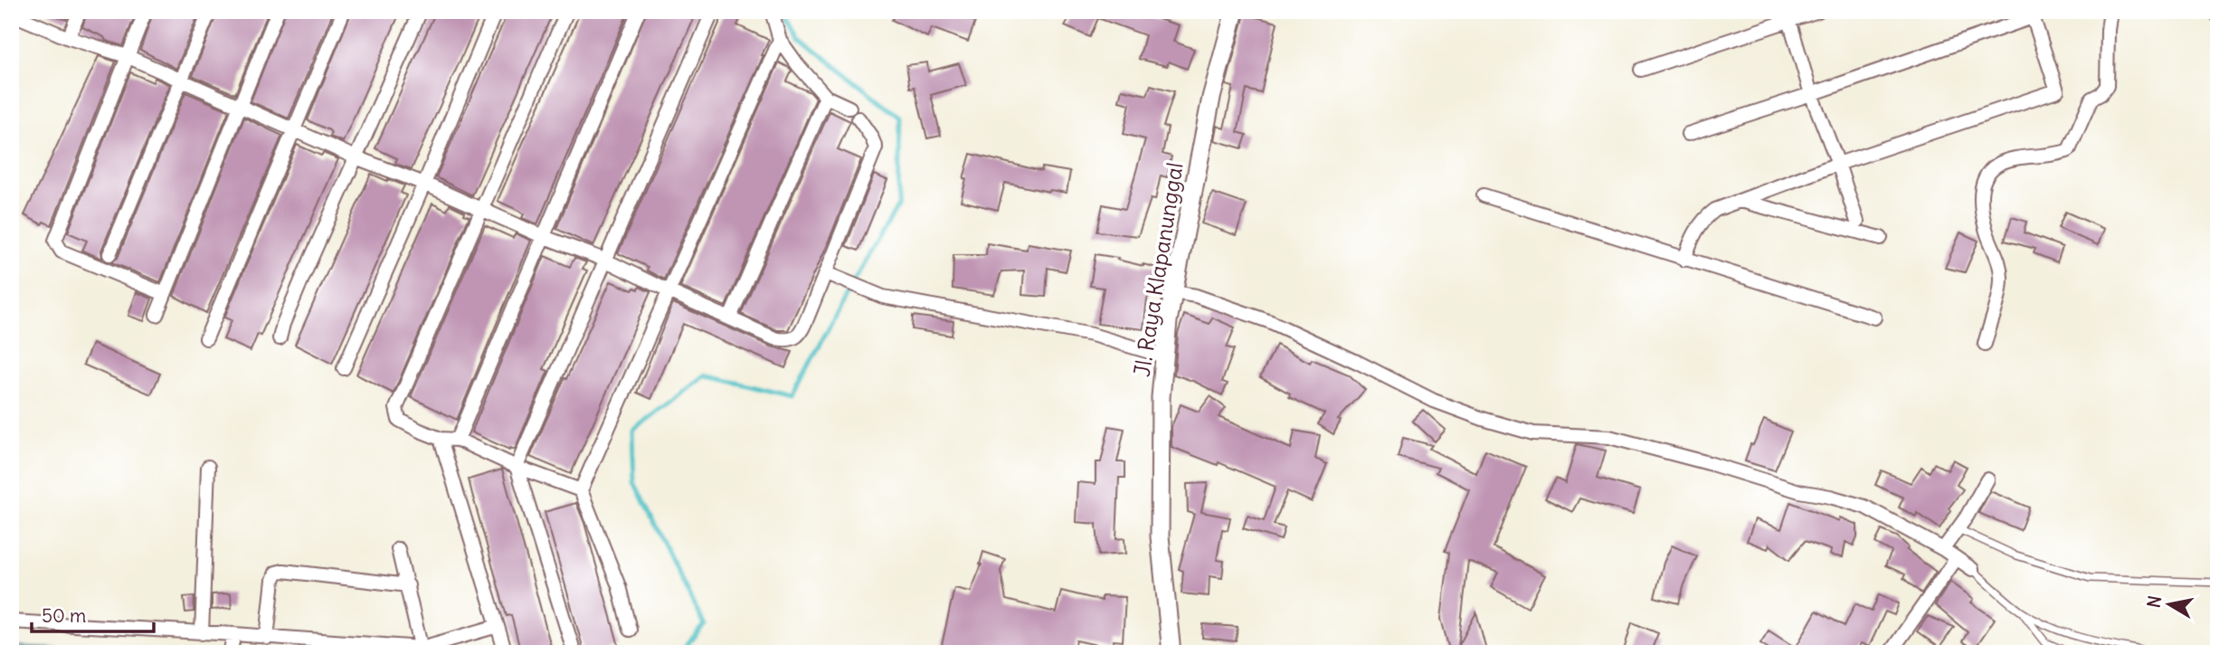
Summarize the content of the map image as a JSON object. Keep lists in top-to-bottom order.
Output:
{
  "streets": {
    "street": ["Jl. Raya Klapanunggal"]
  },
  "scale_bar": "50 m",
  "north": "left"
}
